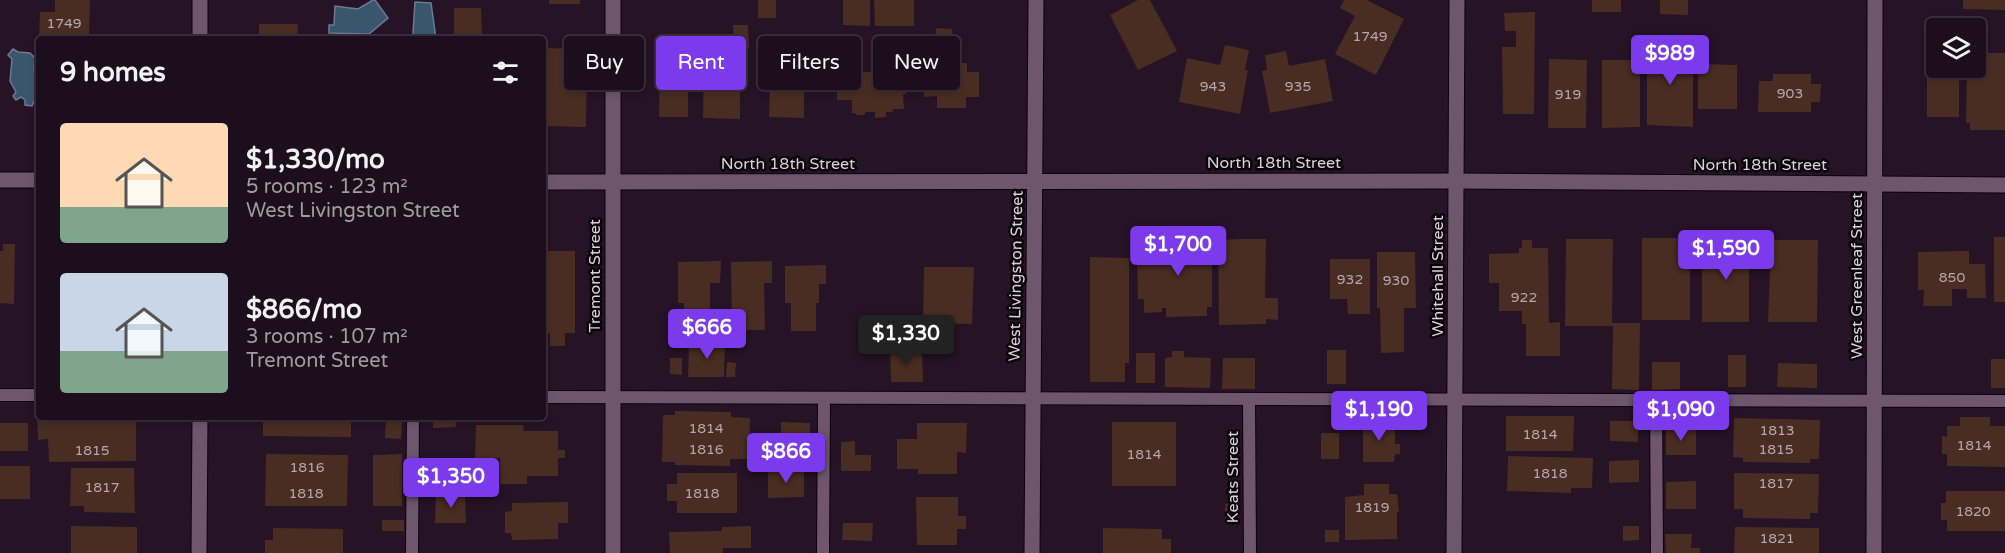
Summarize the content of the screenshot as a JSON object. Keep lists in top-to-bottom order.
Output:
{
  "streets": {
    "street": [
      "North 18th Street",
      "Tremont Street",
      "West Livingston Street",
      "Whitehall Street",
      "West Greenleaf Street"
    ],
    "lane": ["Keats Street"]
  },
  "crossings": [
    ["North 18th Street", "Tremont Street"],
    ["North 18th Street", "West Livingston Street"],
    ["North 18th Street", "Whitehall Street"],
    ["North 18th Street", "West Greenleaf Street"]
  ],
  "house_numbers": [
    "1749",
    "1749",
    "943",
    "935",
    "903",
    "919",
    "850",
    "932",
    "930",
    "922",
    "1814",
    "1813",
    "1814",
    "1814",
    "1816",
    "1815",
    "1815",
    "1814",
    "1816",
    "1818",
    "1817",
    "1817",
    "1818",
    "1818",
    "1819",
    "1820",
    "1821"
  ],
  "page": {
    "price": [
      "$989",
      "$1,700",
      "$1,590",
      "$666",
      "$1,330",
      "$1,190",
      "$1,090",
      "$866",
      "$1,350"
    ],
    "chip": [
      "Buy",
      "Rent",
      "Filters",
      "New"
    ],
    "heading": "9 homes",
    "list": [
      {
        "name": "$1,330/mo",
        "note": "5 rooms · 123 m² · West Livingston Street"
      },
      {
        "name": "$866/mo",
        "note": "3 rooms · 107 m² · Tremont Street"
      }
    ]
  }
}
